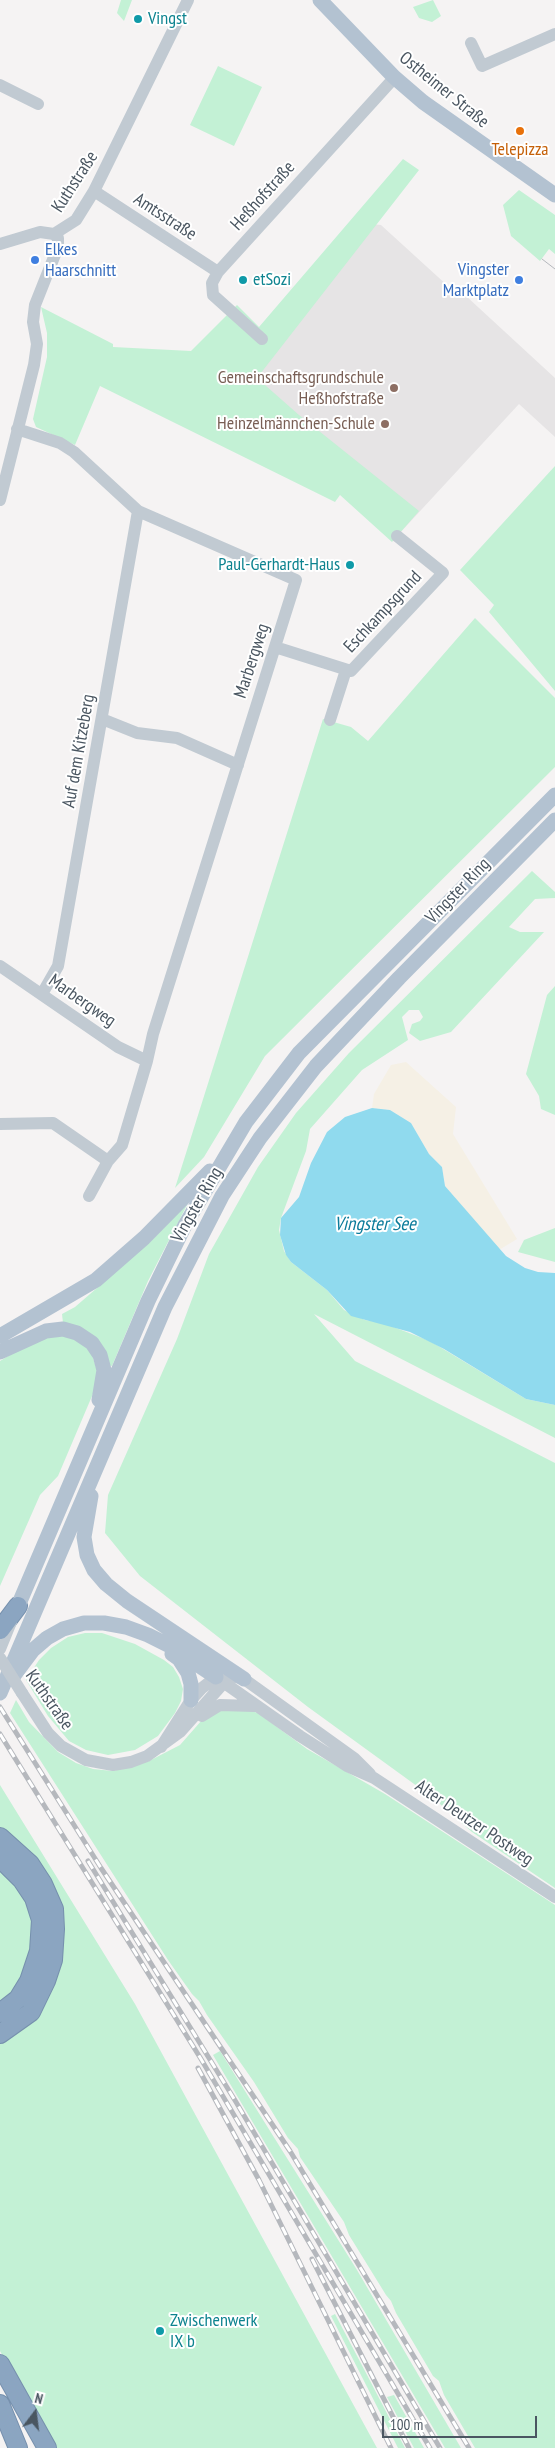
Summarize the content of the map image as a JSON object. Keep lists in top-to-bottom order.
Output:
{
  "streets": {
    "main road": ["Ostheimer Straße", "Vingster Ring"],
    "street": [
      "Kuthstraße",
      "Heßhofstraße",
      "Amtsstraße",
      "Eschkampsgrund",
      "Marbergweg",
      "Auf dem Kitzeberg",
      "Alter Deutzer Postweg"
    ]
  },
  "crossings": [
    ["Ostheimer Straße", "Heßhofstraße"],
    ["Kuthstraße", "Amtsstraße"],
    ["Kuthstraße", "Marbergweg"],
    ["Kuthstraße", "Alter Deutzer Postweg"],
    ["Heßhofstraße", "Amtsstraße"],
    ["Eschkampsgrund", "Marbergweg"],
    ["Marbergweg", "Auf dem Kitzeberg"]
  ],
  "water": ["Vingster See"],
  "places": [
    "Vingst",
    "Telepizza",
    "Elkes Haarschnitt",
    "etSozi",
    "Vingster Marktplatz",
    "Gemeinschaftsgrundschule Heßhofstraße",
    "Heinzelmännchen-Schule",
    "Paul-Gerhardt-Haus",
    "Zwischenwerk IX b"
  ],
  "scale_bar": "100 m",
  "north": "top"
}
